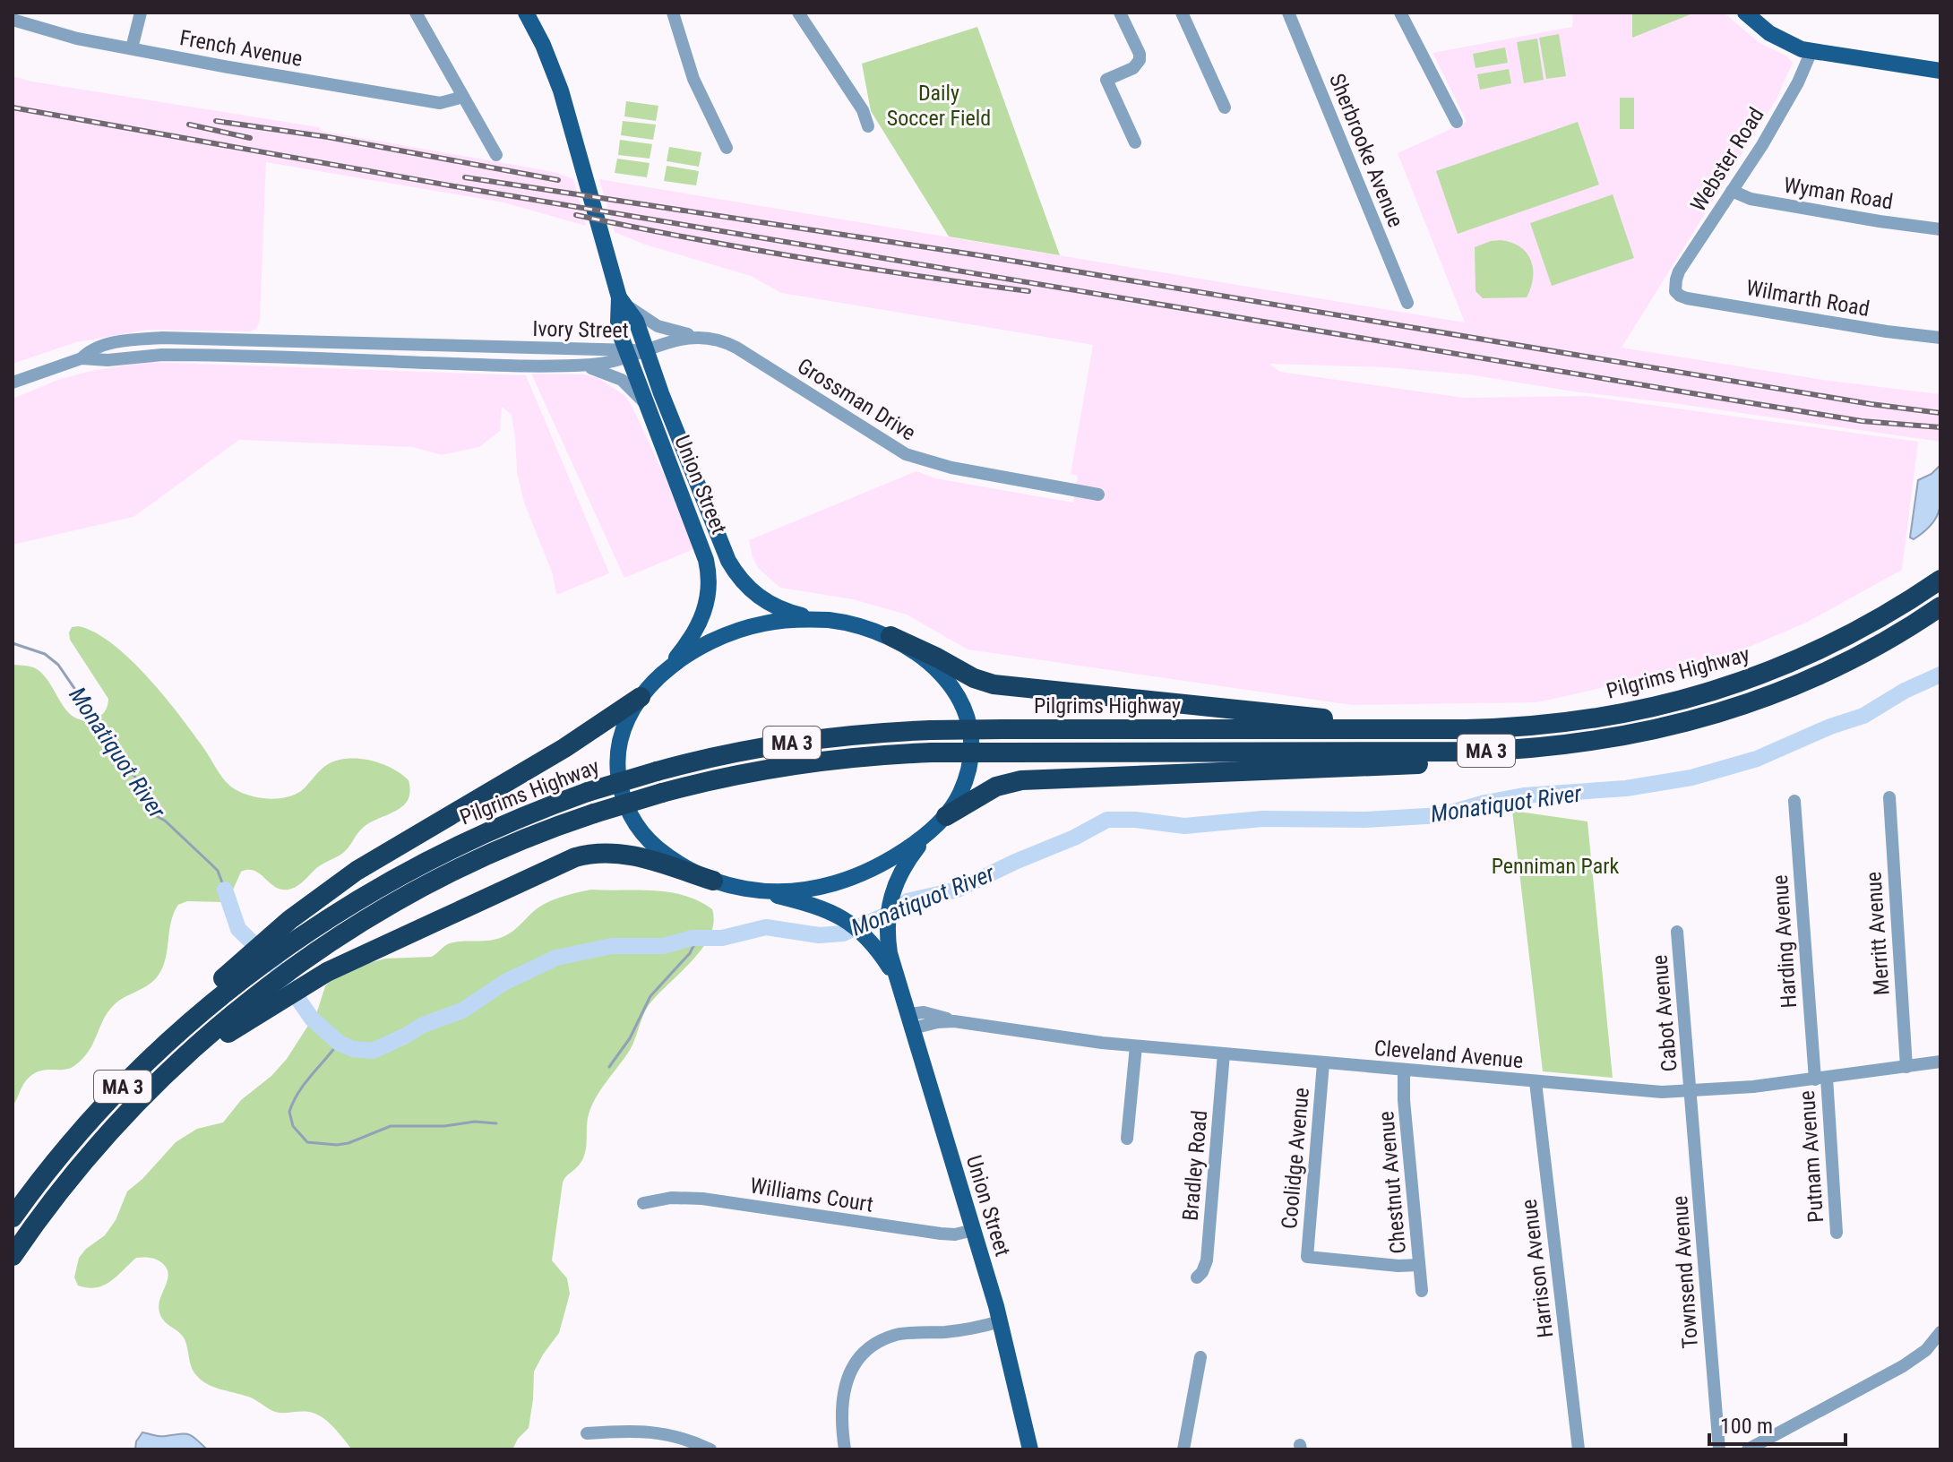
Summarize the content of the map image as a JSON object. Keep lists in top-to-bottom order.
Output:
{
  "streets": {
    "highway": ["Pilgrims Highway", "MA 3"],
    "main road": ["Union Street"],
    "street": [
      "French Avenue",
      "Sherbrooke Avenue",
      "Webster Road",
      "Wyman Road",
      "Wilmarth Road",
      "Ivory Street",
      "Grossman Drive",
      "Merritt Avenue",
      "Harding Avenue",
      "Cabot Avenue",
      "Cleveland Avenue",
      "Putnam Avenue",
      "Coolidge Avenue",
      "Bradley Road",
      "Chestnut Avenue",
      "Williams Court",
      "Harrison Avenue",
      "Townsend Avenue"
    ]
  },
  "crossings": [
    ["Webster Road", "Wyman Road"],
    ["Webster Road", "Wilmarth Road"],
    ["Ivory Street", "Grossman Drive"],
    ["Ivory Street", "Union Street"],
    ["Grossman Drive", "Union Street"],
    ["Union Street", "Cleveland Avenue"],
    ["Union Street", "Williams Court"],
    ["Pilgrims Highway", "MA 3"],
    ["Merritt Avenue", "Cleveland Avenue"],
    ["Harding Avenue", "Cleveland Avenue"],
    ["Harding Avenue", "Putnam Avenue"],
    ["Cabot Avenue", "Cleveland Avenue"],
    ["Cabot Avenue", "Townsend Avenue"],
    ["Cleveland Avenue", "Putnam Avenue"],
    ["Cleveland Avenue", "Coolidge Avenue"],
    ["Cleveland Avenue", "Bradley Road"],
    ["Cleveland Avenue", "Chestnut Avenue"],
    ["Cleveland Avenue", "Harrison Avenue"],
    ["Cleveland Avenue", "Townsend Avenue"],
    ["Coolidge Avenue", "Chestnut Avenue"]
  ],
  "water": ["Monatiquot River"],
  "parks": ["Daily Soccer Field", "Penniman Park"],
  "scale_bar": "100 m"
}
